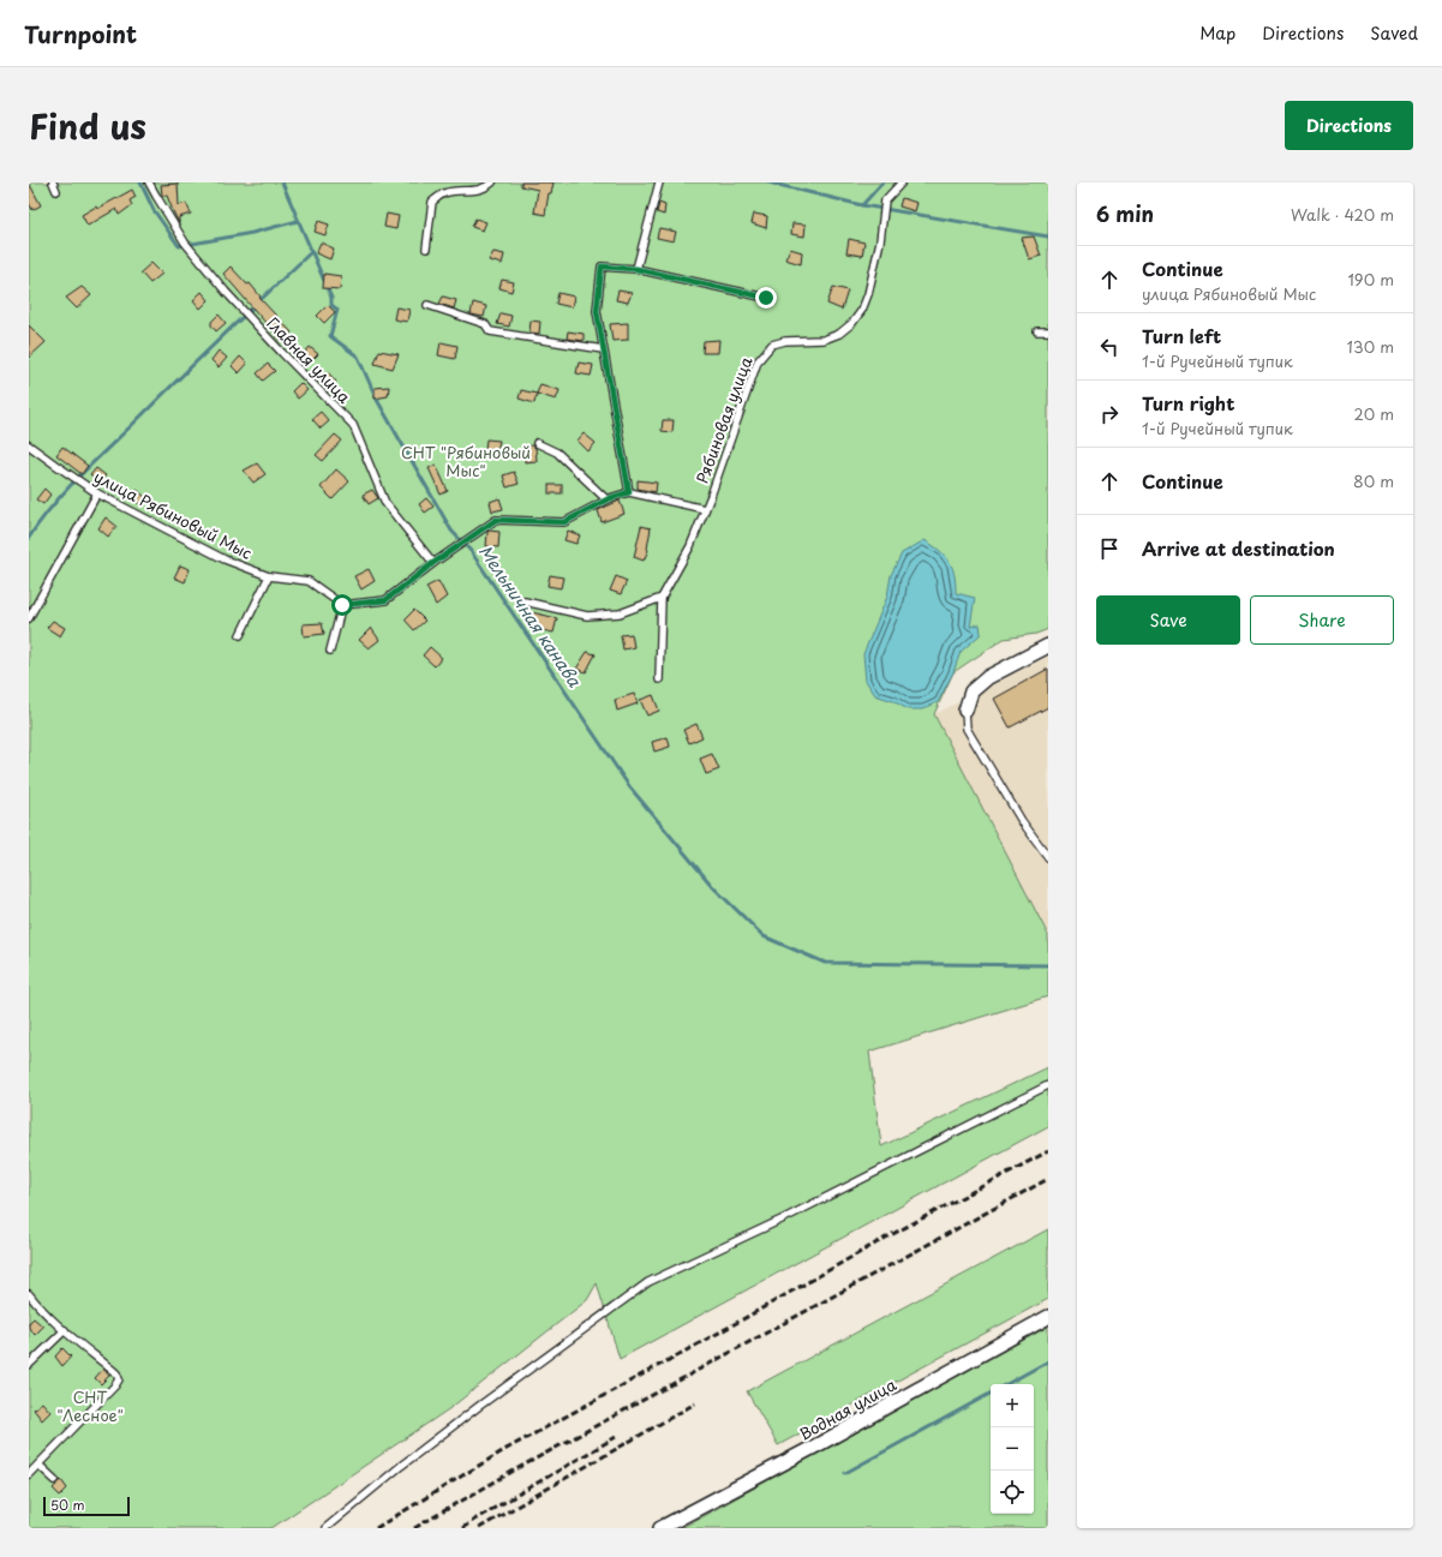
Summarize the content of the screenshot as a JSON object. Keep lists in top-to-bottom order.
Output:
{
  "streets": {
    "street": ["Водная улица"],
    "lane": ["Главная улица", "Рябиновая улица", "улица Рябиновый Мыс"]
  },
  "water": ["Мельничная канава"],
  "parks": ["СНТ \"Рябиновый Мыс\"", "СНТ \"Лесное\""],
  "scale_bar": "50 m",
  "page": {
    "header": "Turnpoint",
    "nav": ["Map", "Directions", "Saved"],
    "title": "Find us",
    "buttons": [
      "Directions",
      ["Save", "Share"]
    ],
    "heading": ["6 min", "Walk · 420 m"],
    "list": [
      ["Continue", "улица Рябиновый Мыс", "190 m"],
      ["Turn left", "1-й Ручейный тупик", "130 m"],
      ["Turn right", "1-й Ручейный тупик", "20 m"],
      ["Continue", "80 m"],
      "Arrive at destination"
    ],
    "map_buttons": ["+", "−"],
    "scale": "50 m"
  }
}
